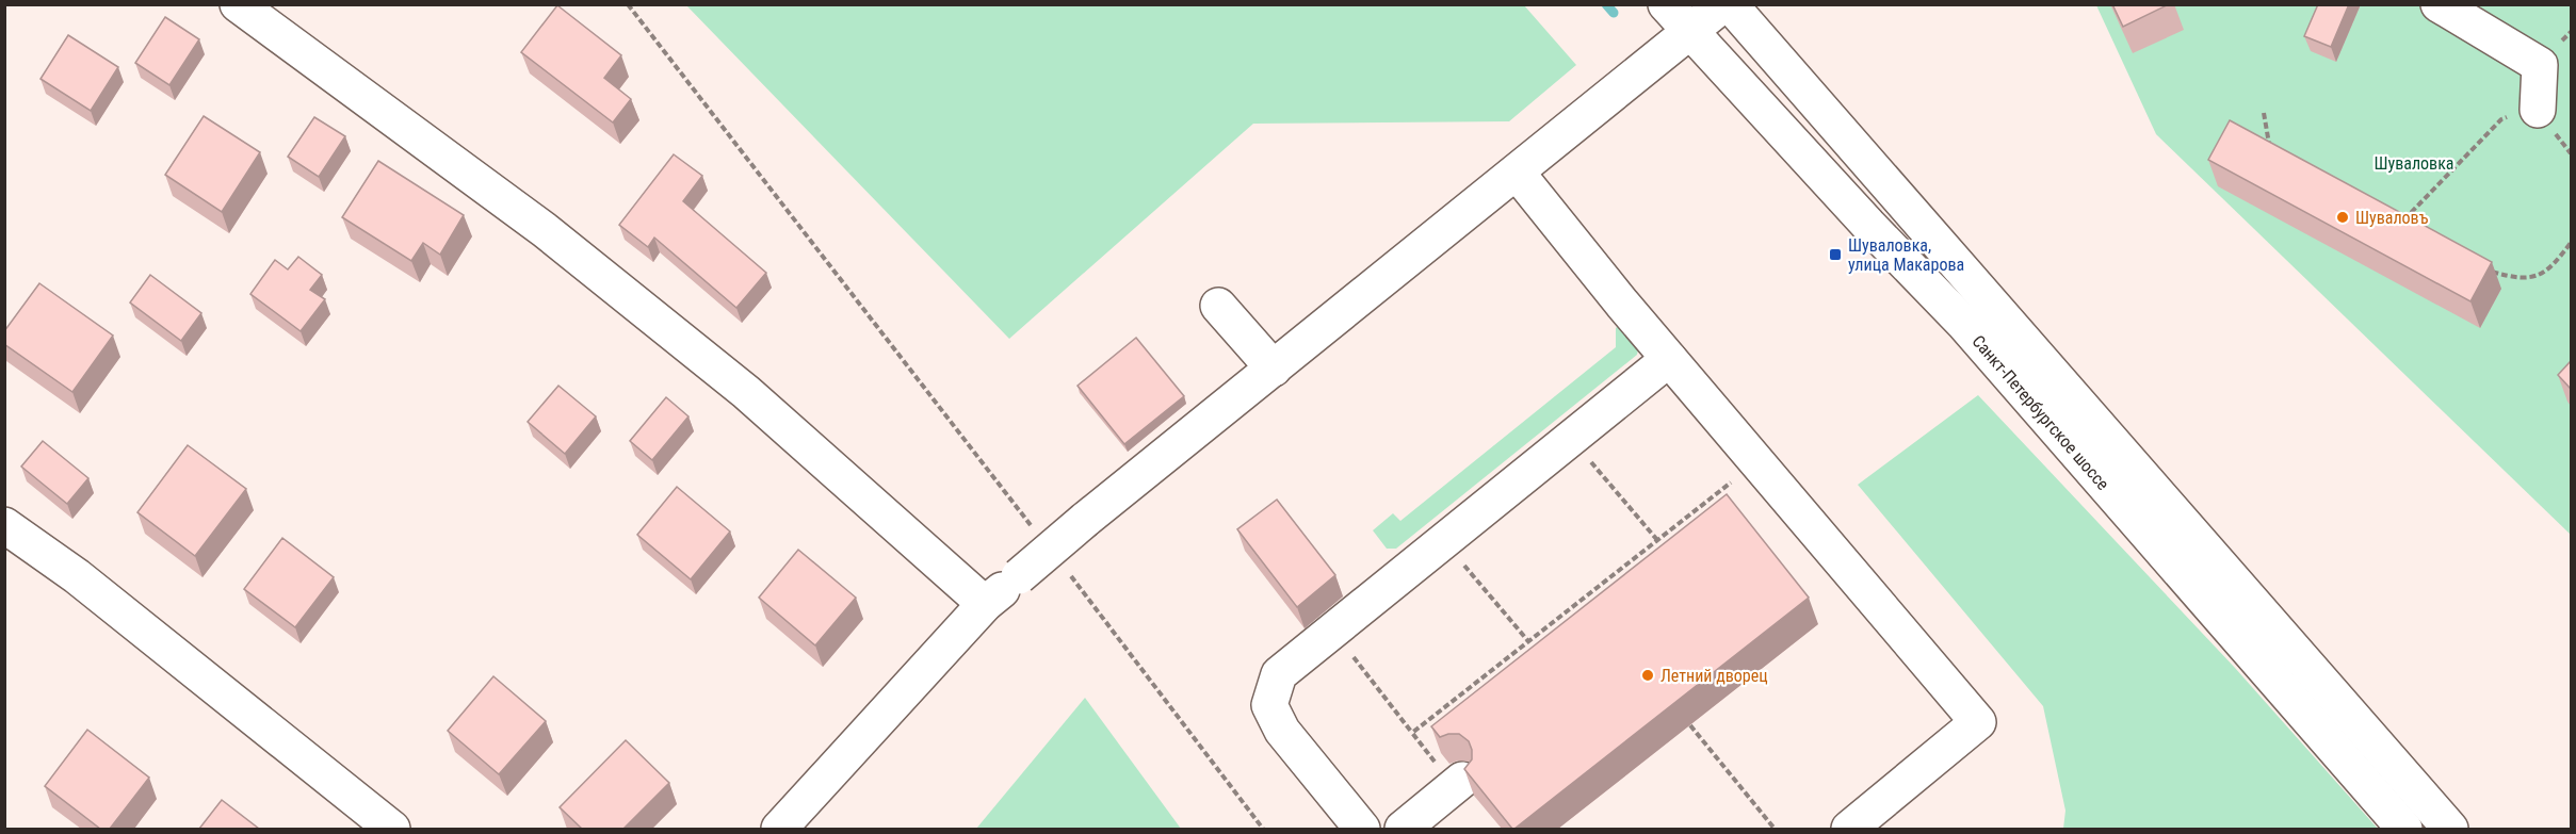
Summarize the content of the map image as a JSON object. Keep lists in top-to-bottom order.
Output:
{
  "streets": {
    "main road": ["Санкт-Петербургское шоссе"]
  },
  "parks": ["Шуваловка"],
  "places": {
    "other": ["Шуваловъ", "Летний дворец"],
    "transit": ["Шуваловка, улица Макарова"]
  }
}
